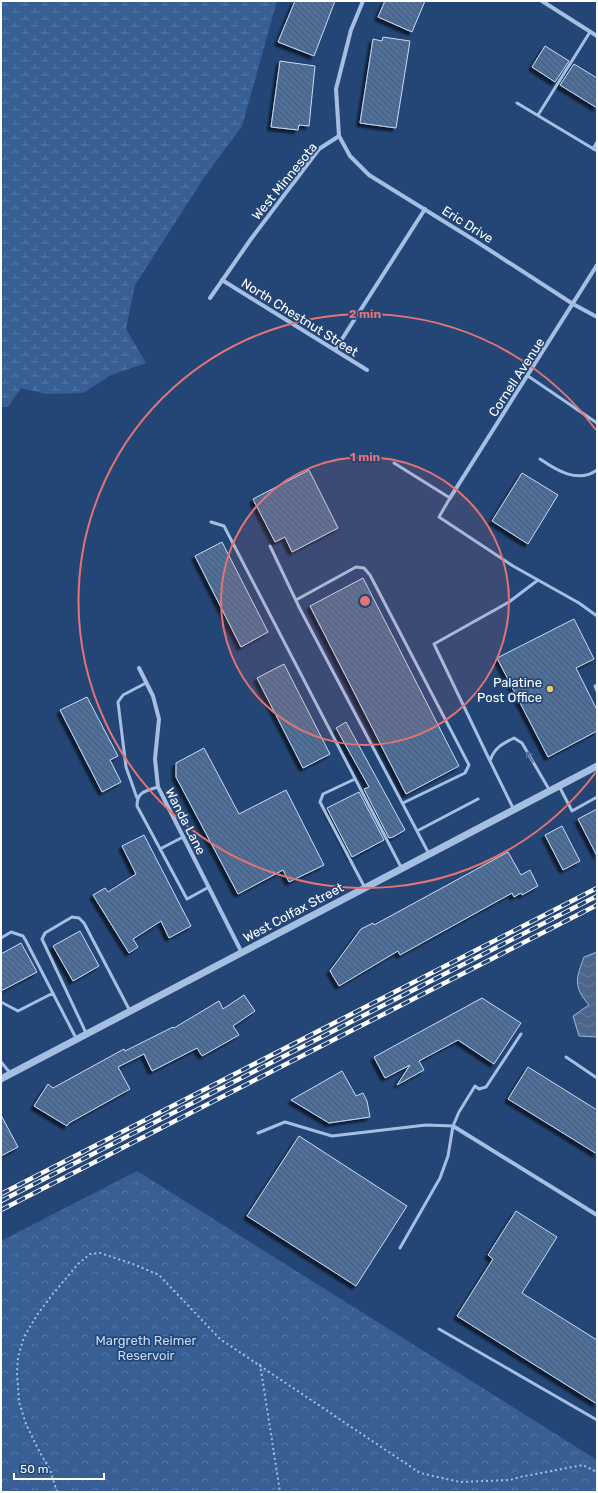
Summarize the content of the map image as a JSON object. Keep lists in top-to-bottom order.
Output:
{
  "streets": {
    "street": [
      "West Minnesota",
      "Eric Drive",
      "North Chestnut Street",
      "Cornell Avenue",
      "Wanda Lane",
      "West Colfax Street"
    ]
  },
  "crossings": [
    ["West Minnesota", "Eric Drive"],
    ["West Minnesota", "North Chestnut Street"],
    ["Eric Drive", "Cornell Avenue"],
    ["Wanda Lane", "West Colfax Street"]
  ],
  "parks": ["Margreth Reimer Reservoir"],
  "places": ["Palatine Post Office"],
  "scale_bar": "50 m",
  "rings": ["2 min", "1 min"]
}
